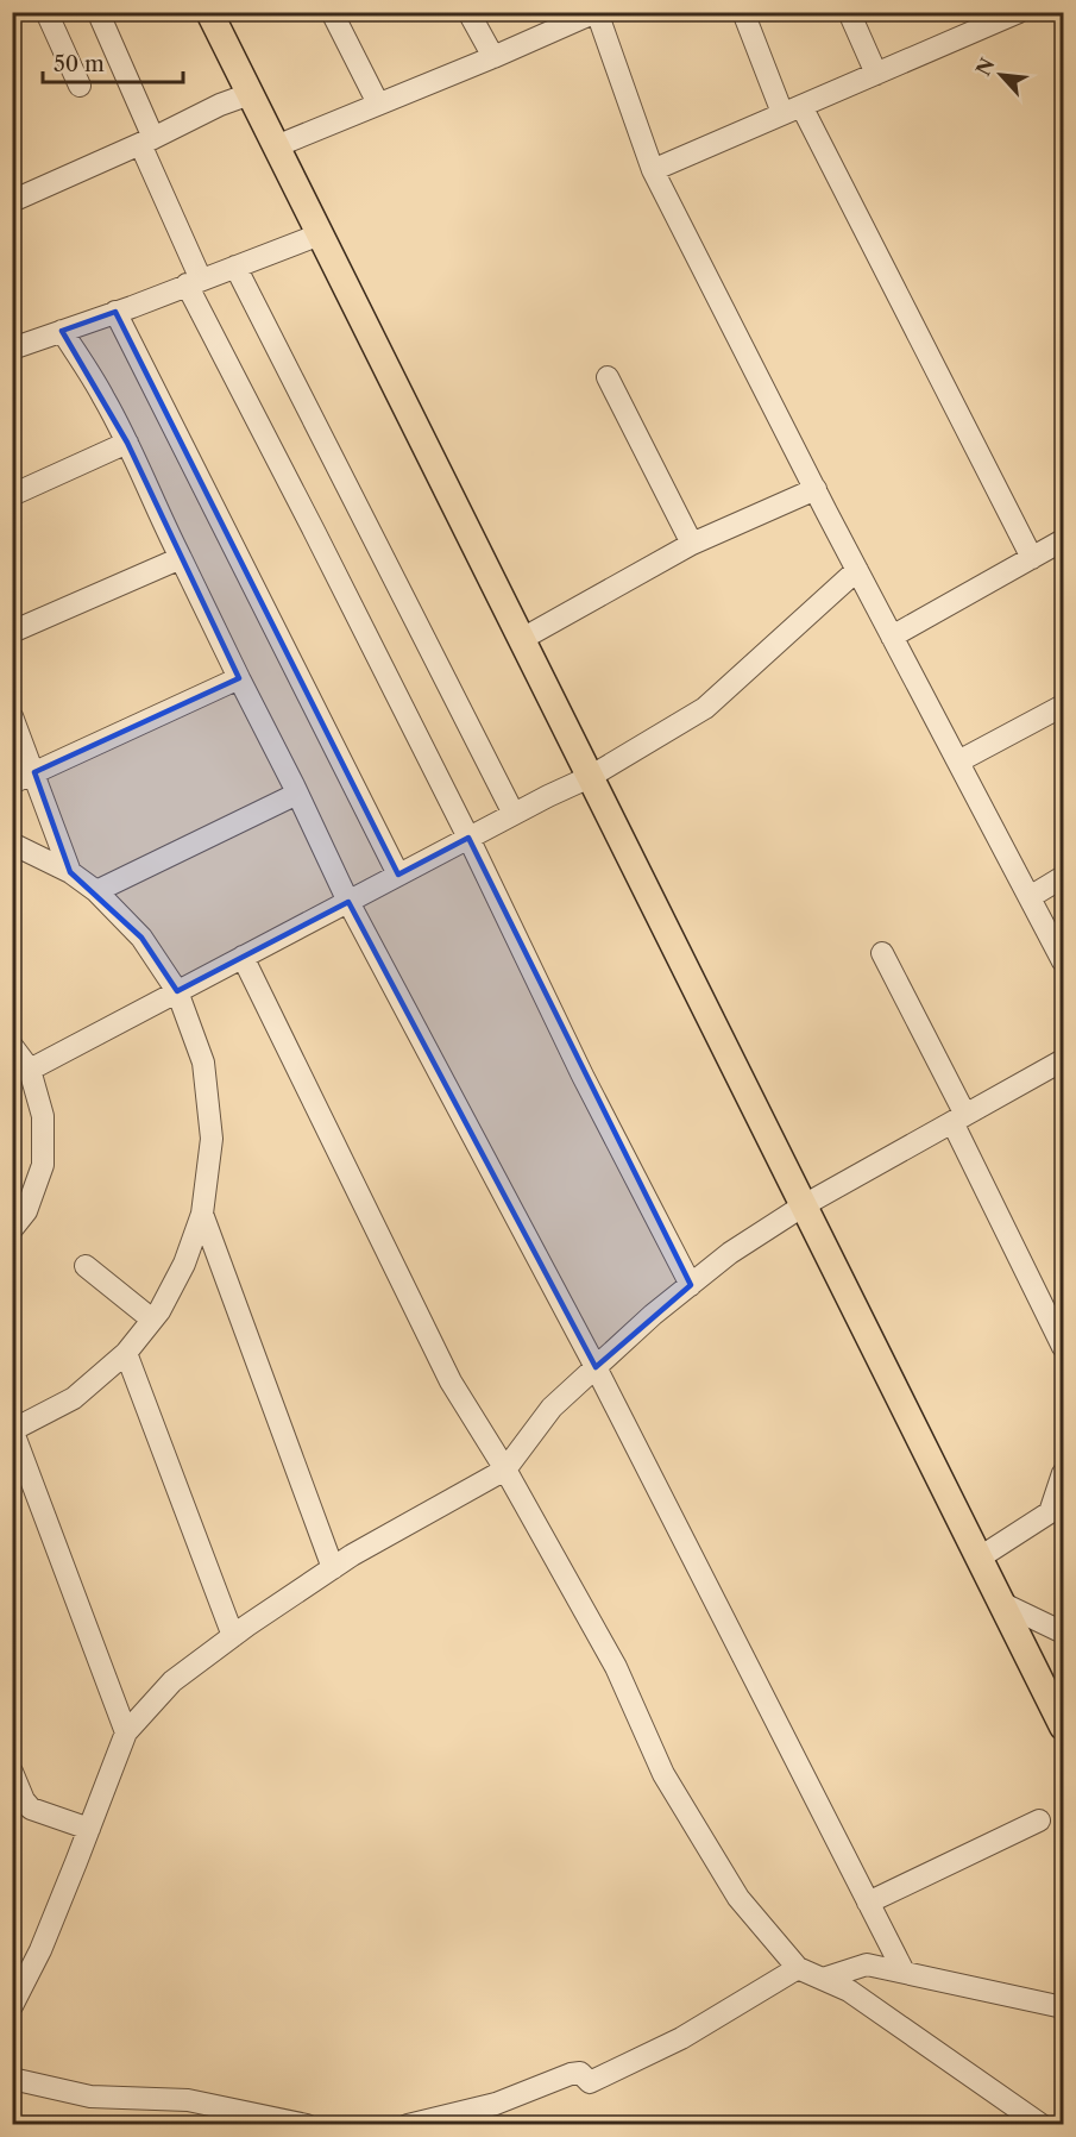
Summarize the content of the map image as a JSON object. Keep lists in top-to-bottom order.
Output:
{
  "scale_bar": "50 m",
  "north": "top left"
}
